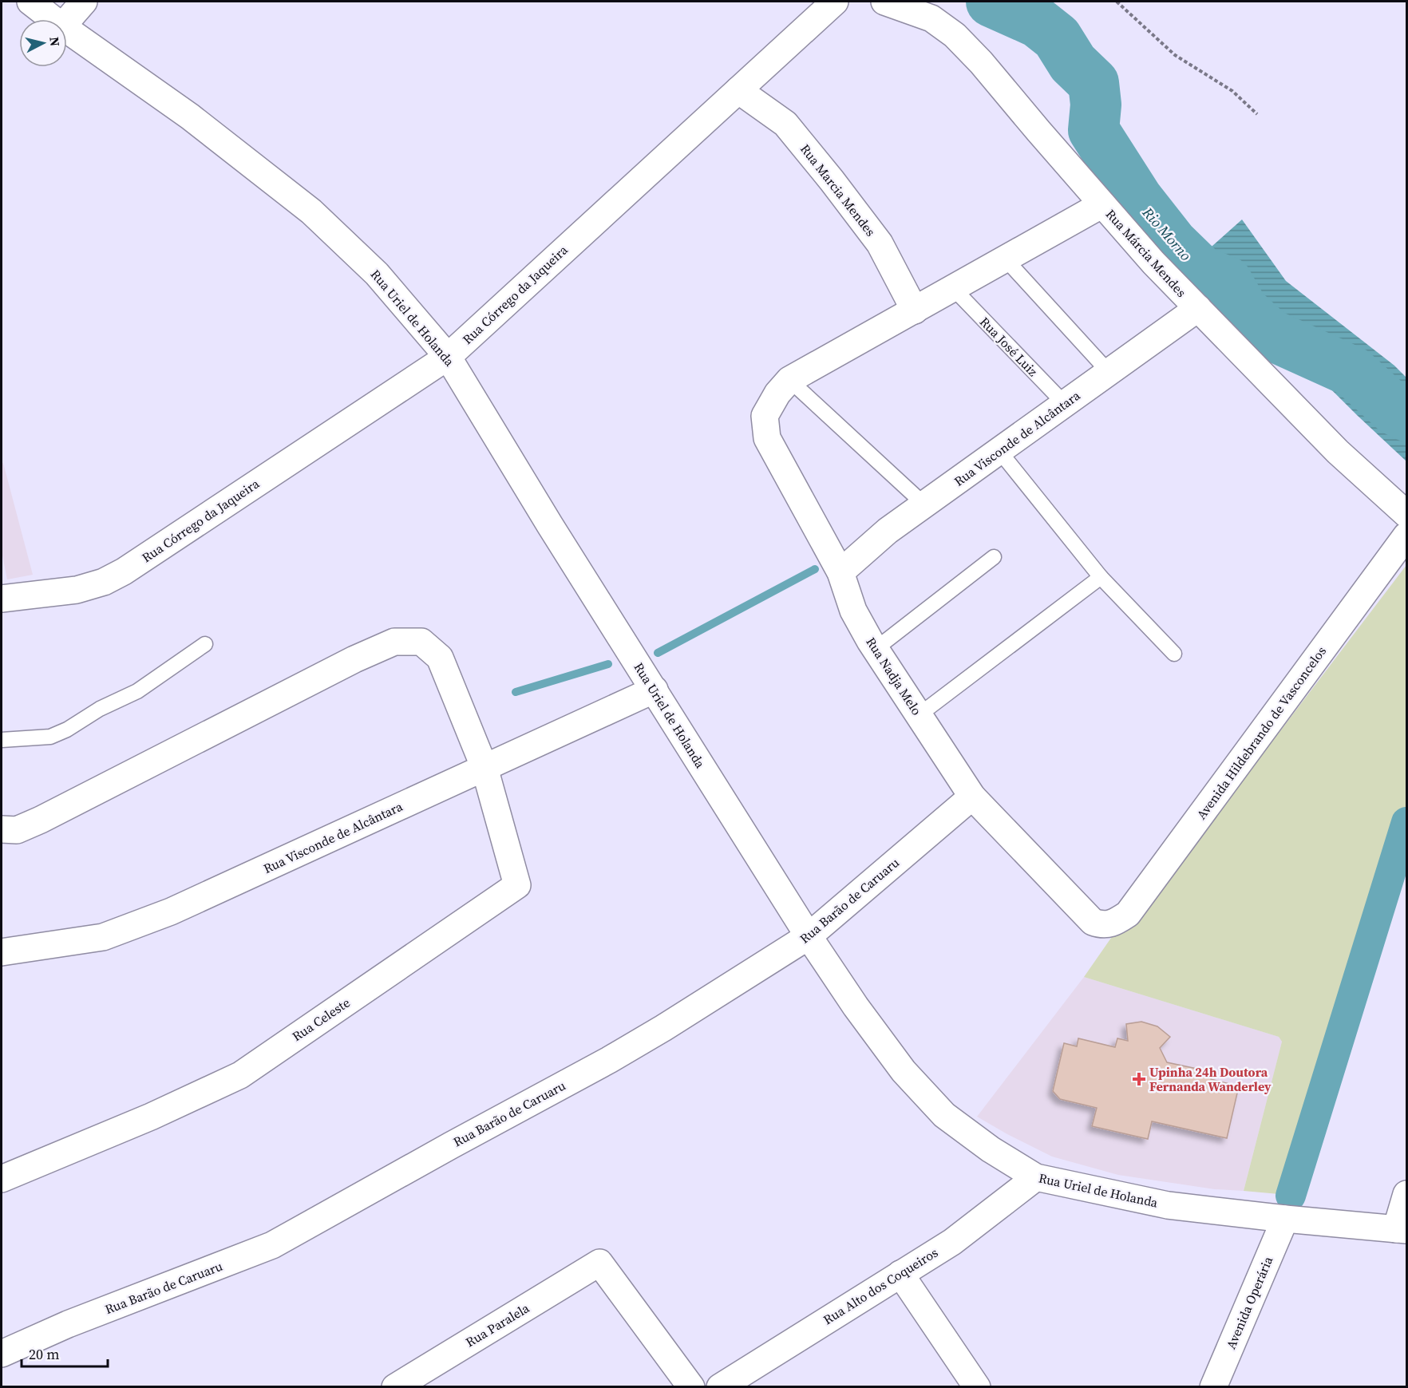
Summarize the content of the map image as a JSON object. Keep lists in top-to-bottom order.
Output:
{
  "streets": {
    "street": [
      "Rua Marcia Mendes",
      "Rua Márcia Mendes",
      "Rua Córrego da Jaqueira",
      "Rua Uriel de Holanda",
      "Rua Visconde de Alcântara",
      "Rua Nadja Melo",
      "Avenida Hildebrando de Vasconcelos",
      "Rua Barão de Caruaru",
      "Rua Celeste",
      "Rua Alto dos Coqueiros",
      "Avenida Operária",
      "Rua Paralela"
    ],
    "lane": ["Rua José Luiz"]
  },
  "crossings": [
    ["Rua Marcia Mendes", "Rua Córrego da Jaqueira"],
    ["Rua Márcia Mendes", "Rua Visconde de Alcântara"],
    ["Rua Córrego da Jaqueira", "Rua Uriel de Holanda"],
    ["Rua Uriel de Holanda", "Rua Visconde de Alcântara"],
    ["Rua Uriel de Holanda", "Rua Barão de Caruaru"],
    ["Rua Uriel de Holanda", "Rua Alto dos Coqueiros"],
    ["Rua Uriel de Holanda", "Avenida Operária"],
    ["Rua José Luiz", "Rua Visconde de Alcântara"],
    ["Rua Visconde de Alcântara", "Rua Nadja Melo"],
    ["Rua Visconde de Alcântara", "Rua Celeste"],
    ["Rua Nadja Melo", "Avenida Hildebrando de Vasconcelos"],
    ["Rua Nadja Melo", "Rua Barão de Caruaru"]
  ],
  "water": ["Rio Morno"],
  "places": {
    "health": ["Upinha 24h Doutora Fernanda Wanderley"]
  },
  "scale_bar": "20 m",
  "north": "right"
}
